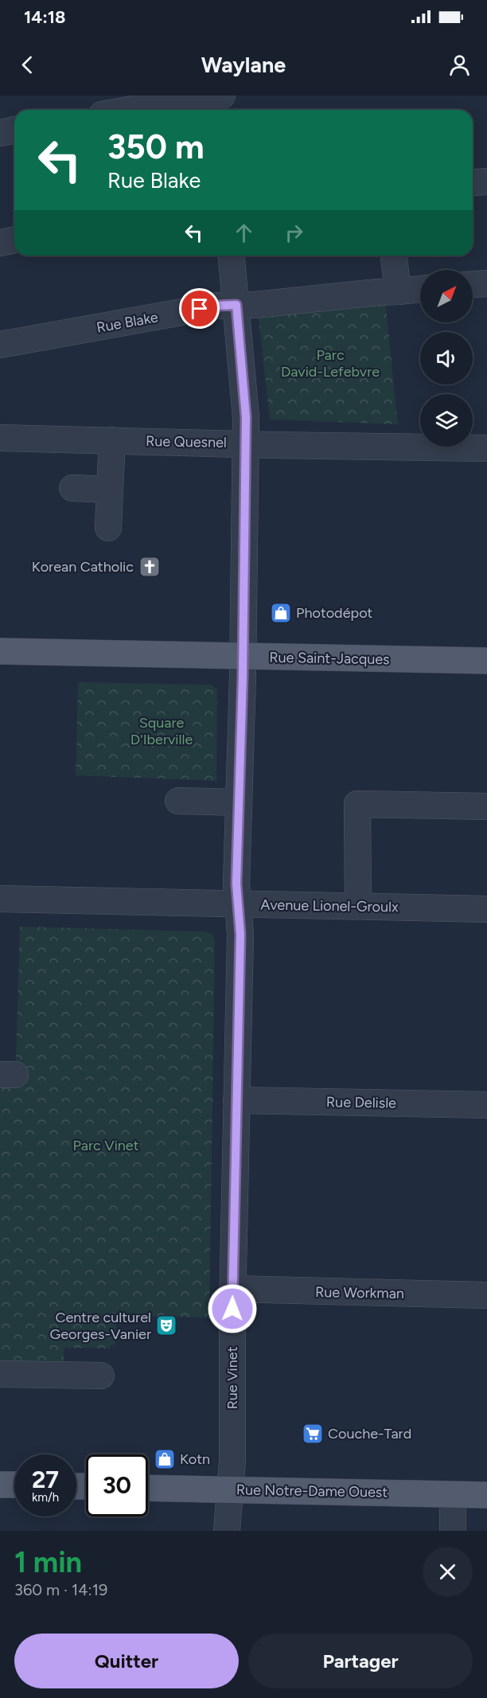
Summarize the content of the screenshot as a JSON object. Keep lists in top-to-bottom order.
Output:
{
  "streets": {
    "main road": ["Rue Saint-Jacques", "Rue Notre-Dame Ouest"],
    "street": [
      "Rue Blake",
      "Rue Quesnel",
      "Avenue Lionel-Groulx",
      "Rue Delisle",
      "Rue Workman",
      "Rue Vinet"
    ]
  },
  "crossings": [
    ["Rue Blake", "Rue Vinet"],
    ["Rue Quesnel", "Rue Vinet"],
    ["Rue Saint-Jacques", "Rue Vinet"],
    ["Avenue Lionel-Groulx", "Rue Vinet"],
    ["Rue Delisle", "Rue Vinet"],
    ["Rue Workman", "Rue Vinet"],
    ["Rue Vinet", "Rue Notre-Dame Ouest"]
  ],
  "parks": ["Parc David-Lefebvre", "Square D'Iberville", "Parc Vinet"],
  "places": {
    "church": ["Korean Catholic"],
    "shop": ["Photodépot", "Kotn"],
    "theatre": ["Centre culturel Georges-Vanier"],
    "supermarket": ["Couche-Tard"]
  },
  "north": "top right",
  "page": {
    "status": "14:18",
    "header": "Waylane",
    "turn": ["350 m", "Rue Blake"],
    "speed": "27 km/h",
    "limit": "30",
    "heading": ["1 min", "360 m · 14:19"],
    "buttons": ["Quitter", "Partager"]
  }
}
